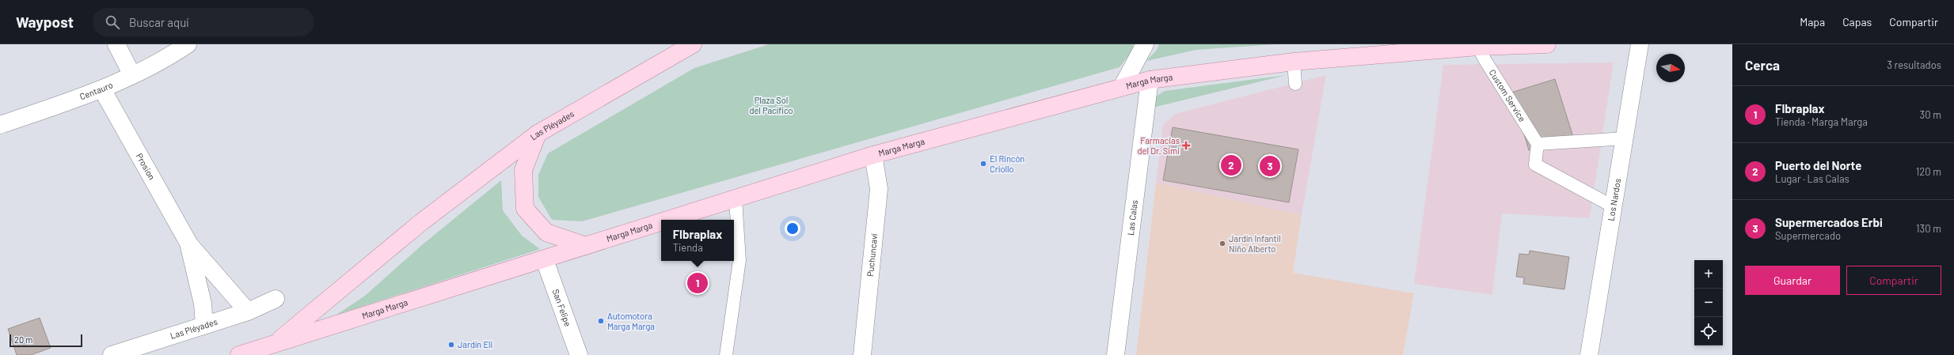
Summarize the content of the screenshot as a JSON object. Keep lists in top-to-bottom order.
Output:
{
  "streets": {
    "main road": ["Marga Marga", "Las Pléyades"],
    "street": [
      "Centauro",
      "Prosion",
      "Los Nardos",
      "Las Calas",
      "Puchuncaví",
      "San Felipe"
    ],
    "lane": ["Custom Service"]
  },
  "crossings": [
    ["Marga Marga", "Custom Service"],
    ["Marga Marga", "Las Pléyades"],
    ["Marga Marga", "Las Calas"],
    ["Marga Marga", "Puchuncaví"],
    ["Marga Marga", "San Felipe"],
    ["Centauro", "Prosion"],
    ["Las Pléyades", "Prosion"]
  ],
  "parks": ["Plaza Sol del Pacífico"],
  "places": {
    "health": ["Farmacias del Dr. Simi"],
    "other": [
      "El Rincón Criollo",
      "Jardín Infantil Niño Alberto",
      "Automotora Marga Marga",
      "Jardín Eli"
    ]
  },
  "scale_bar": "20 m",
  "north": "right",
  "page": {
    "header": "Waypost",
    "search": "Buscar aquí",
    "nav": ["Mapa", "Capas", "Compartir"],
    "heading": ["Cerca", "3 resultados"],
    "list": [
      {
        "mark": "1",
        "name": "FIbraplax",
        "note": "Tienda · Marga Marga",
        "value": "30 m"
      },
      {
        "mark": "2",
        "name": "Puerto del Norte",
        "note": "Lugar · Las Calas",
        "value": "120 m"
      },
      {
        "mark": "3",
        "name": "Supermercados Erbi",
        "note": "Supermercado",
        "value": "130 m"
      }
    ],
    "pins": ["2", "3", "1"],
    "popup": ["FIbraplax", "Tienda"],
    "buttons": ["Guardar", "Compartir"],
    "map_buttons": ["+", "−"],
    "scale": "20 m"
  }
}
